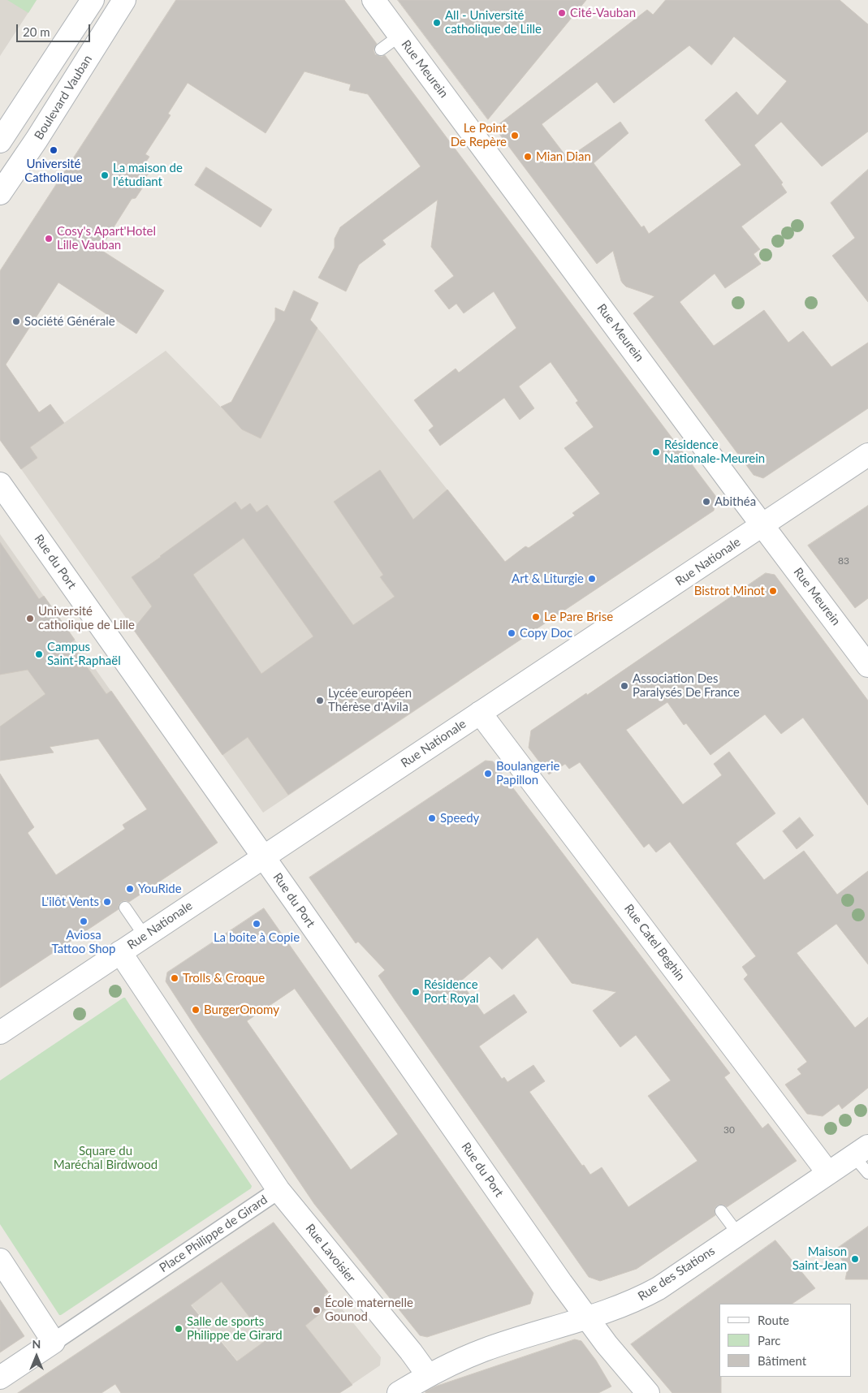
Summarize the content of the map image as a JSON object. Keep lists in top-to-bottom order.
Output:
{
  "streets": {
    "street": [
      "Rue Meurein",
      "Boulevard Vauban",
      "Rue du Port",
      "Rue Nationale",
      "Rue Catel Beghin",
      "Place Philippe de Girard",
      "Rue Lavoisier",
      "Rue des Stations"
    ]
  },
  "crossings": [
    ["Rue Meurein", "Rue Nationale"],
    ["Rue du Port", "Rue Nationale"],
    ["Rue du Port", "Rue des Stations"],
    ["Rue Nationale", "Rue Catel Beghin"],
    ["Rue Nationale", "Place Philippe de Girard"],
    ["Rue Catel Beghin", "Rue des Stations"],
    ["Place Philippe de Girard", "Rue Lavoisier"],
    ["Rue Lavoisier", "Rue des Stations"]
  ],
  "parks": ["Square du Maréchal Birdwood"],
  "places": [
    "Cité-Vauban",
    "All - Université catholique de Lille",
    "Le Point De Repère",
    "Université Catholique",
    "Mian Dian",
    "La maison de l'étudiant",
    "Cosy's Apart'Hotel Lille Vauban",
    "Société Générale",
    "Résidence Nationale-Meurein",
    "Abithéa",
    "Art & Liturgie",
    "Bistrot Minot",
    "Le Pare Brise",
    "Université catholique de Lille",
    "Copy Doc",
    "Campus Saint-Raphaël",
    "Association Des Paralysés De France",
    "Lycée européen Thérèse d'Avila",
    "Boulangerie Papillon",
    "Speedy",
    "YouRide",
    "L'ilôt Vents",
    "Aviosa Tattoo Shop",
    "La boite à Copie",
    "Trolls & Croque",
    "Résidence Port Royal",
    "BurgerOnomy",
    "Maison Saint-Jean",
    "École maternelle Gounod",
    "Salle de sports Philippe de Girard"
  ],
  "house_numbers": ["83", "30"],
  "legend": ["Route", "Parc", "Bâtiment"],
  "scale_bar": "20 m",
  "north": "top"
}
